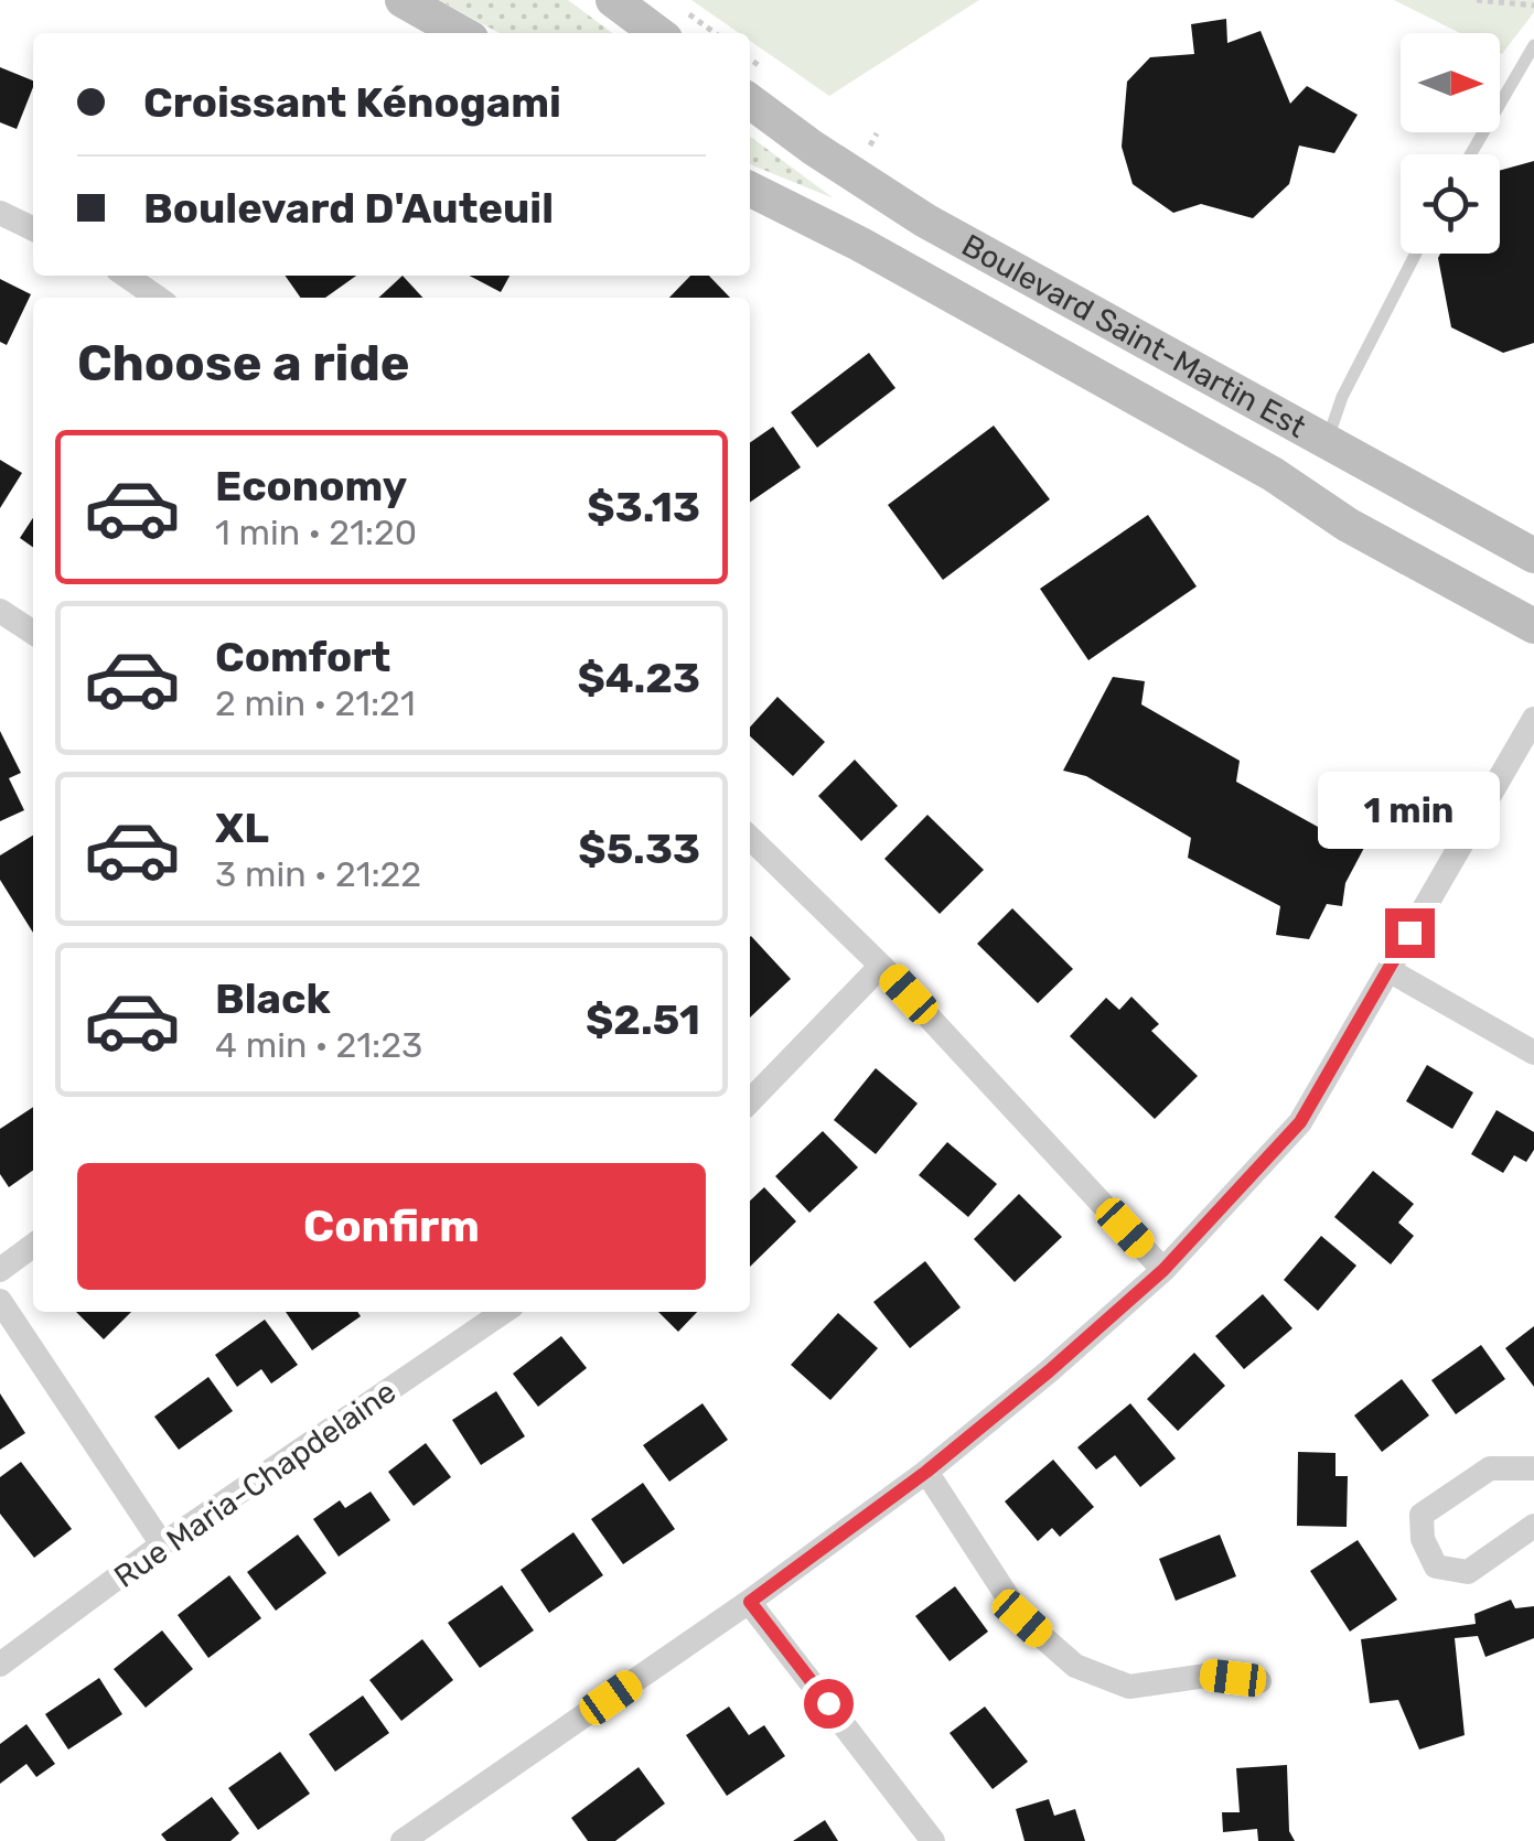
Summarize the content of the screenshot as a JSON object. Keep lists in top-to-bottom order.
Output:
{
  "streets": {
    "main road": ["Boulevard Saint-Martin Est"],
    "street": ["Rue Maria-Chapdelaine"]
  },
  "north": "right",
  "page": {
    "banner": ["Croissant Kénogami", "Boulevard D'Auteuil"],
    "heading": "Choose a ride",
    "list": [
      {
        "name": "Economy",
        "note": "1 min · 21:20",
        "value": "$3.13"
      },
      {
        "name": "Comfort",
        "note": "2 min · 21:21",
        "value": "$4.23"
      },
      {
        "name": "XL",
        "note": "3 min · 21:22",
        "value": "$5.33"
      },
      {
        "name": "Black",
        "note": "4 min · 21:23",
        "value": "$2.51"
      }
    ],
    "bubble": "1 min",
    "buttons": "Confirm"
  }
}
